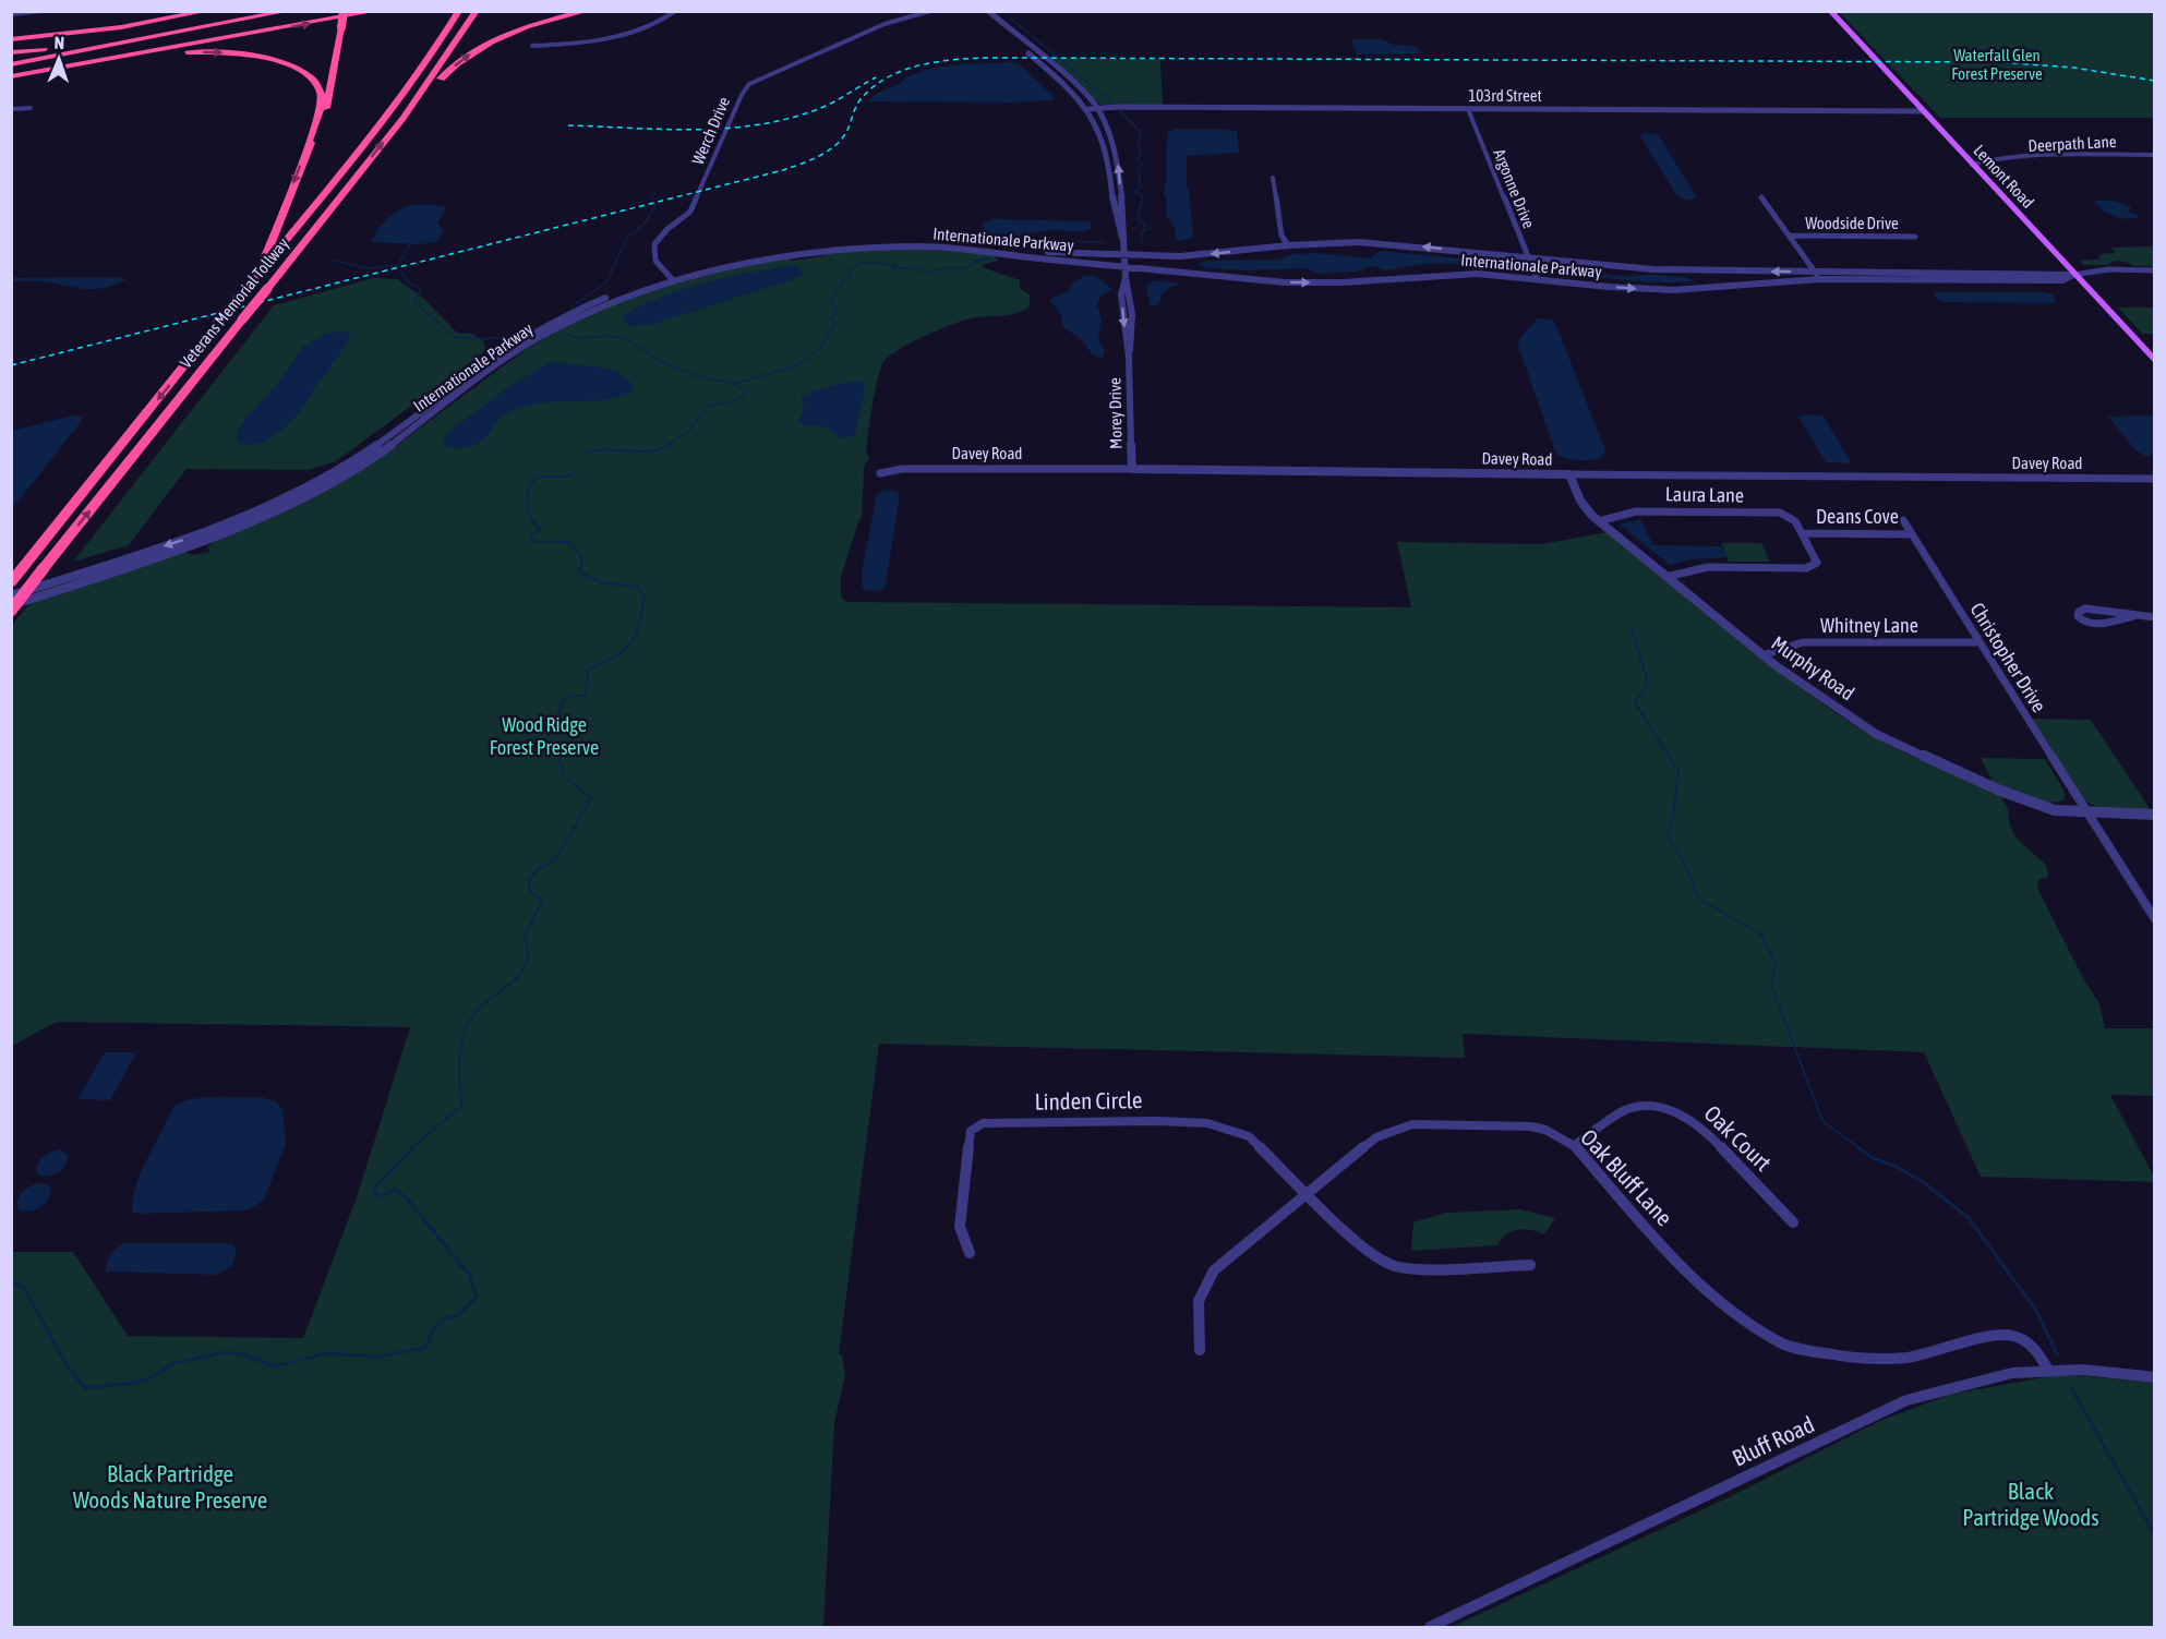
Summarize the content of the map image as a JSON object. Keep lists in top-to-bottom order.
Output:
{
  "streets": {
    "highway": ["Veterans Memorial Tollway"],
    "main road": ["Lemont Road"],
    "street": [
      "103rd Street",
      "Werch Drive",
      "Deerpath Lane",
      "Argonne Drive",
      "Woodside Drive",
      "Internationale Parkway",
      "Morey Drive",
      "Davey Road",
      "Laura Lane",
      "Deans Cove",
      "Whitney Lane",
      "Christopher Drive",
      "Murphy Road",
      "Linden Circle",
      "Oak Court",
      "Oak Bluff Lane",
      "Bluff Road"
    ]
  },
  "crossings": [
    ["103rd Street", "Lemont Road"],
    ["103rd Street", "Argonne Drive"],
    ["Werch Drive", "Internationale Parkway"],
    ["Deerpath Lane", "Lemont Road"],
    ["Lemont Road", "Internationale Parkway"],
    ["Argonne Drive", "Internationale Parkway"],
    ["Internationale Parkway", "Morey Drive"],
    ["Morey Drive", "Davey Road"],
    ["Davey Road", "Murphy Road"],
    ["Laura Lane", "Deans Cove"],
    ["Laura Lane", "Murphy Road"],
    ["Deans Cove", "Christopher Drive"],
    ["Whitney Lane", "Christopher Drive"],
    ["Whitney Lane", "Murphy Road"],
    ["Christopher Drive", "Murphy Road"],
    ["Linden Circle", "Oak Bluff Lane"],
    ["Oak Court", "Oak Bluff Lane"],
    ["Oak Bluff Lane", "Bluff Road"]
  ],
  "parks": [
    "Waterfall Glen Forest Preserve",
    "Wood Ridge Forest Preserve",
    "Black Partridge Woods Nature Preserve",
    "Black Partridge Woods"
  ],
  "north": "top"
}
